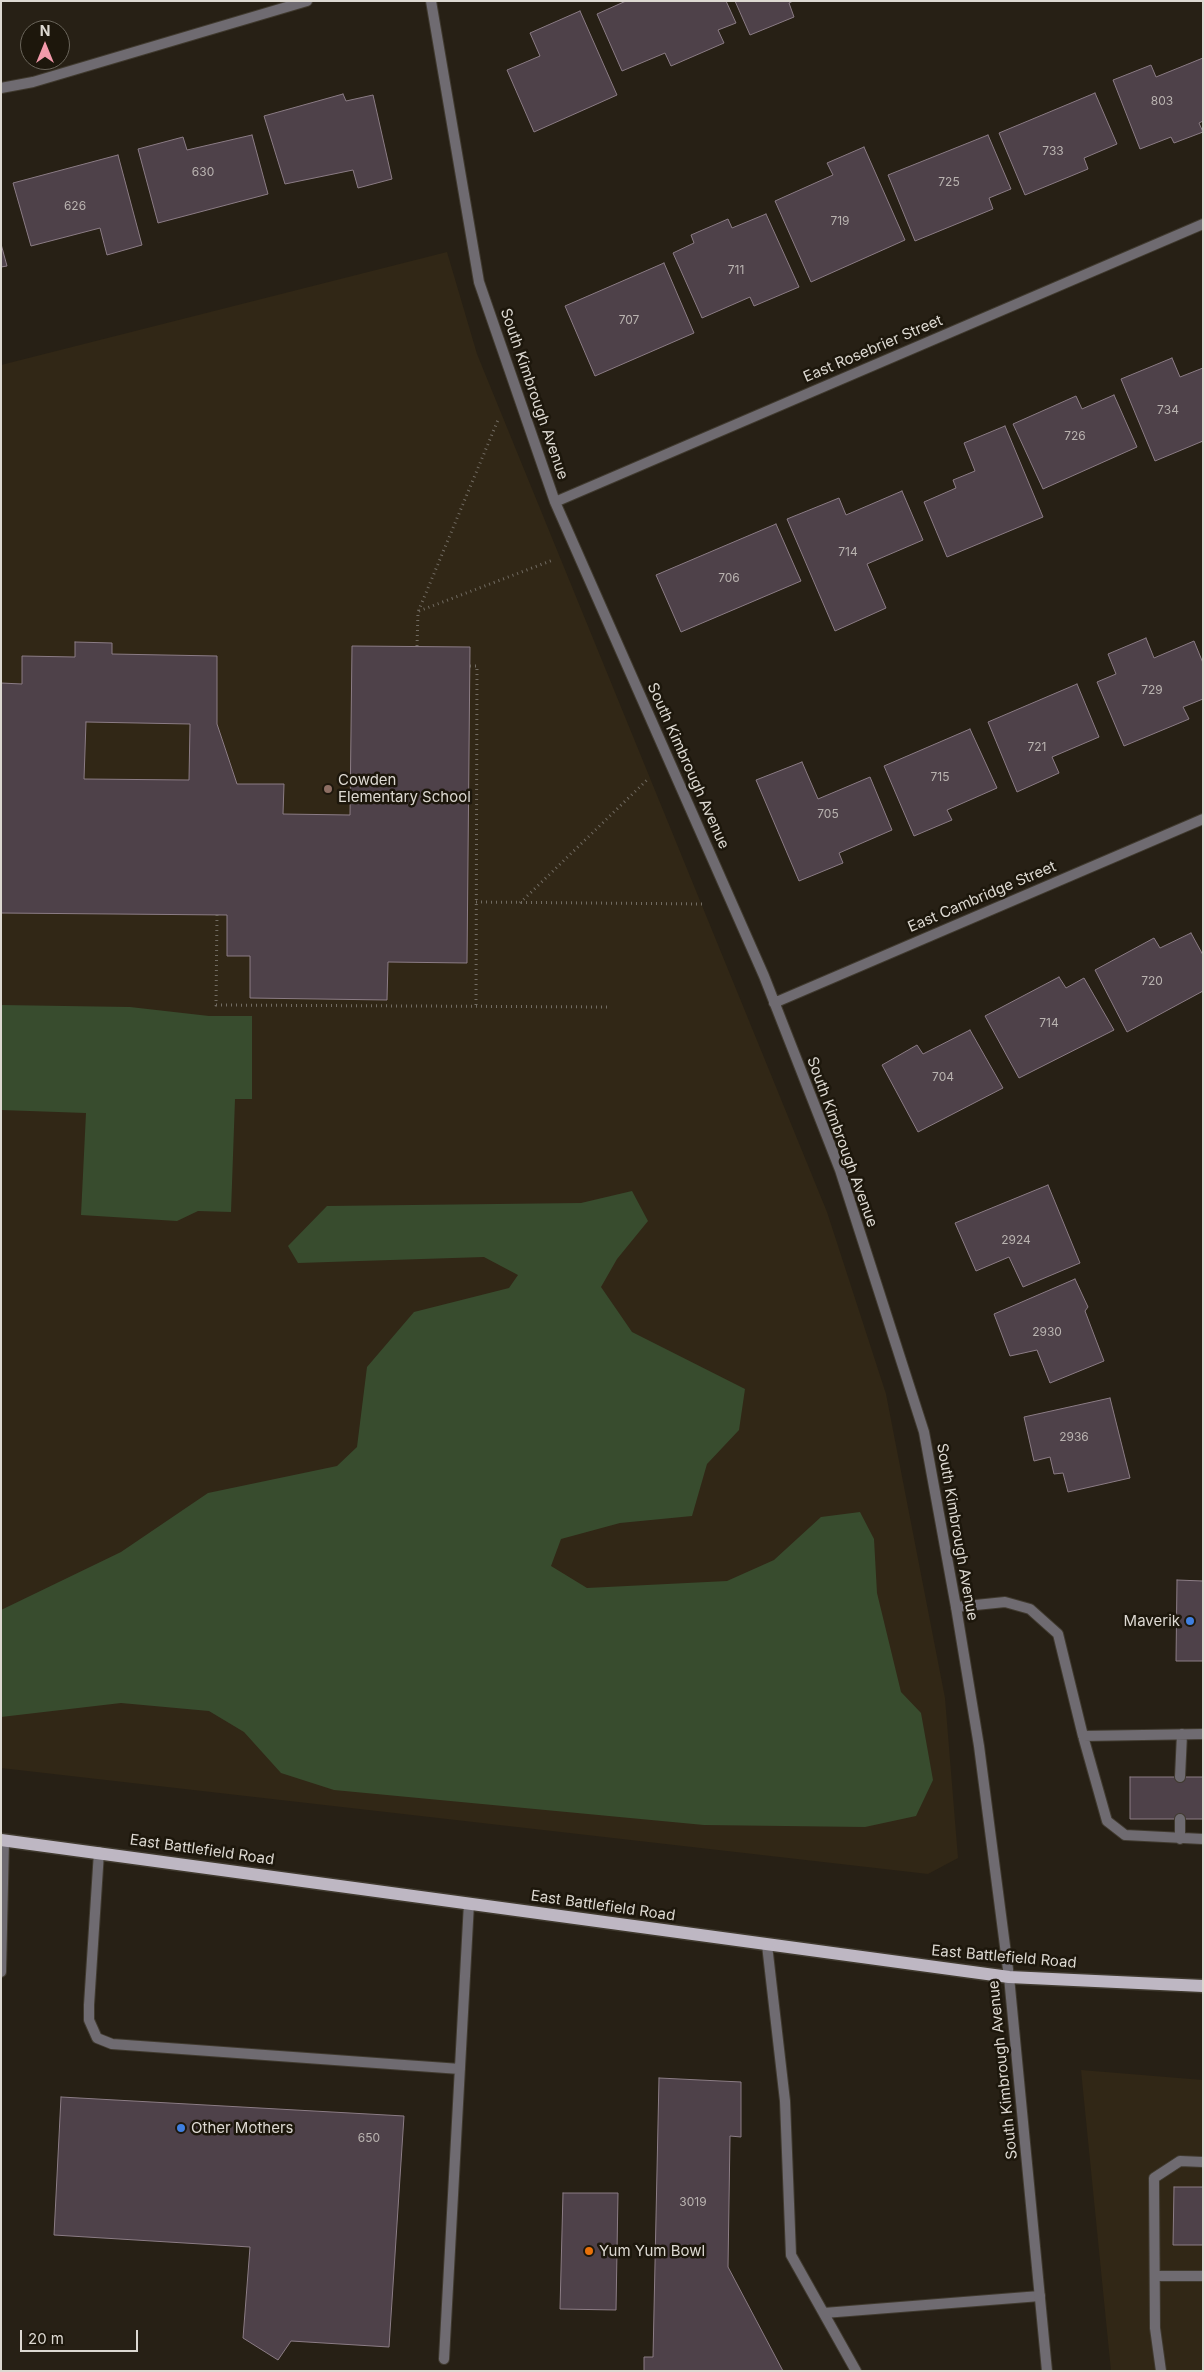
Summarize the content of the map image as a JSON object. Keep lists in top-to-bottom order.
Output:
{
  "streets": {
    "main road": ["East Battlefield Road"],
    "street": ["East Rosebrier Street", "South Kimbrough Avenue", "East Cambridge Street"]
  },
  "crossings": [
    ["East Rosebrier Street", "South Kimbrough Avenue"],
    ["South Kimbrough Avenue", "East Cambridge Street"],
    ["South Kimbrough Avenue", "East Battlefield Road"]
  ],
  "places": [
    "Cowden Elementary School",
    "Maverik",
    "Other Mothers",
    "Yum Yum Bowl"
  ],
  "house_numbers": [
    "803",
    "733",
    "630",
    "725",
    "626",
    "719",
    "711",
    "707",
    "734",
    "726",
    "714",
    "706",
    "729",
    "721",
    "715",
    "705",
    "720",
    "714",
    "704",
    "2924",
    "2930",
    "2936",
    "650",
    "3019"
  ],
  "scale_bar": "20 m",
  "north": "top"
}
